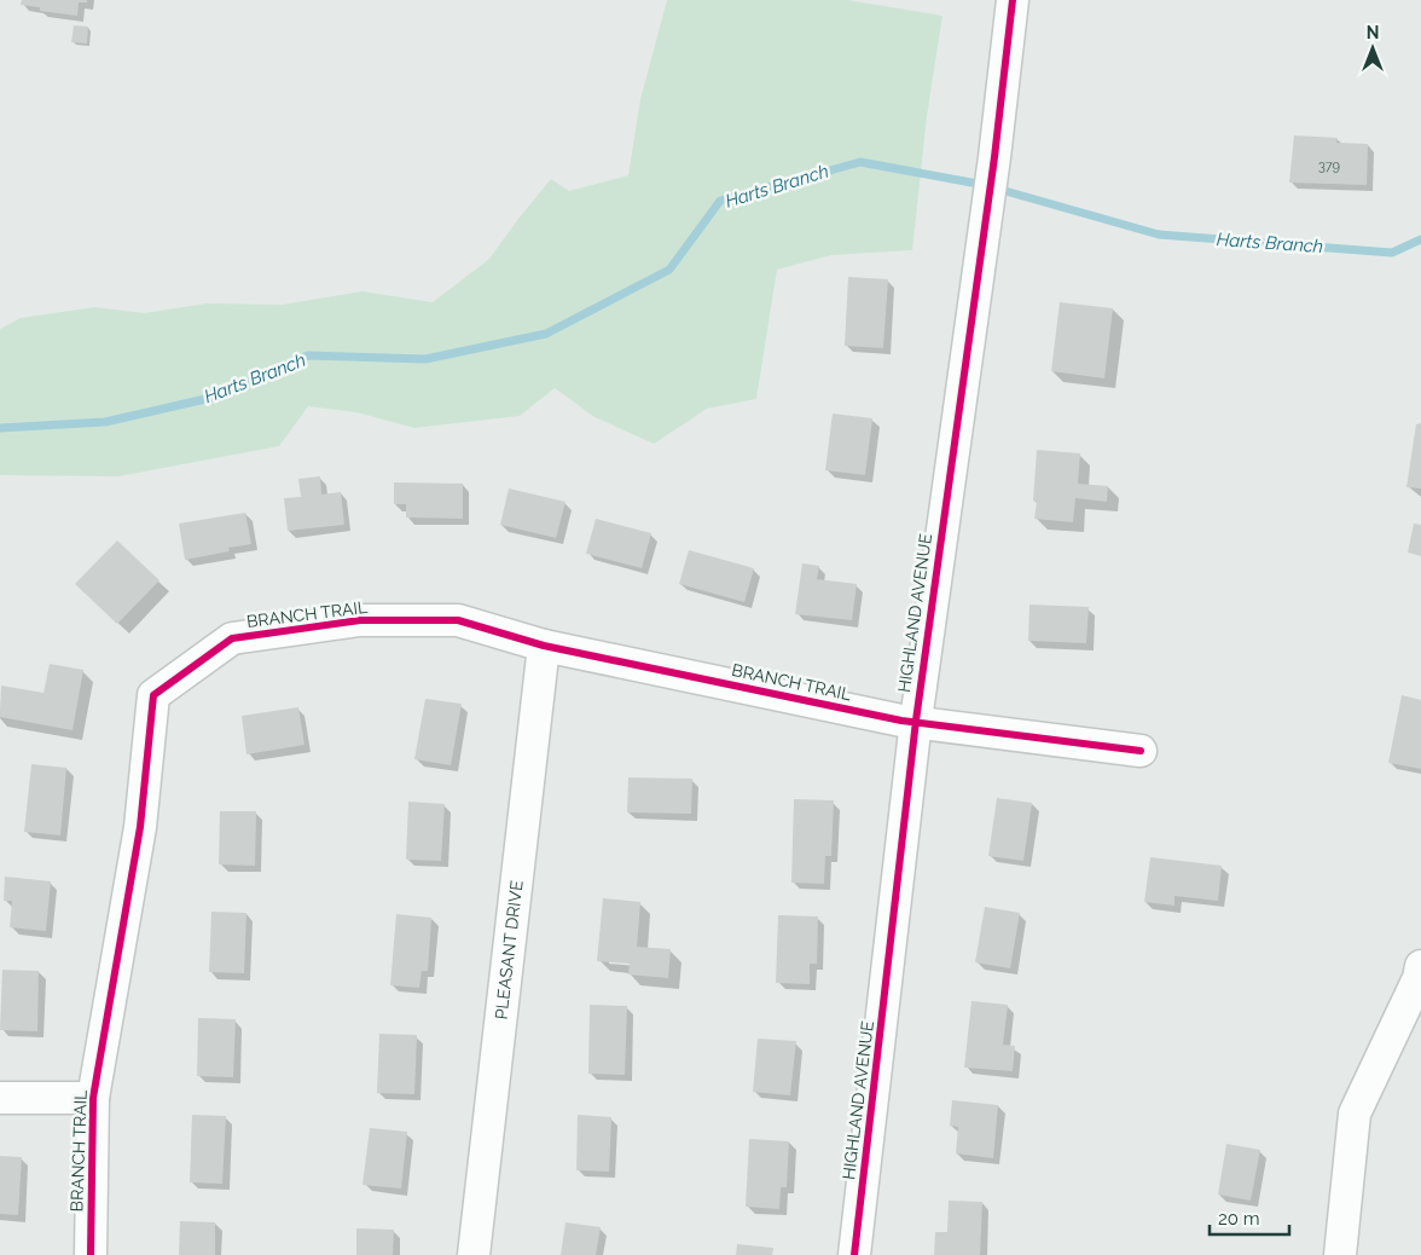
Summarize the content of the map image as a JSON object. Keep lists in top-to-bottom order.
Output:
{
  "streets": {
    "street": ["HIGHLAND AVENUE", "BRANCH TRAIL", "PLEASANT DRIVE"]
  },
  "crossings": [
    ["HIGHLAND AVENUE", "BRANCH TRAIL"],
    ["BRANCH TRAIL", "PLEASANT DRIVE"]
  ],
  "water": ["Harts Branch"],
  "house_numbers": ["379"],
  "scale_bar": "20 m",
  "north": "top"
}
